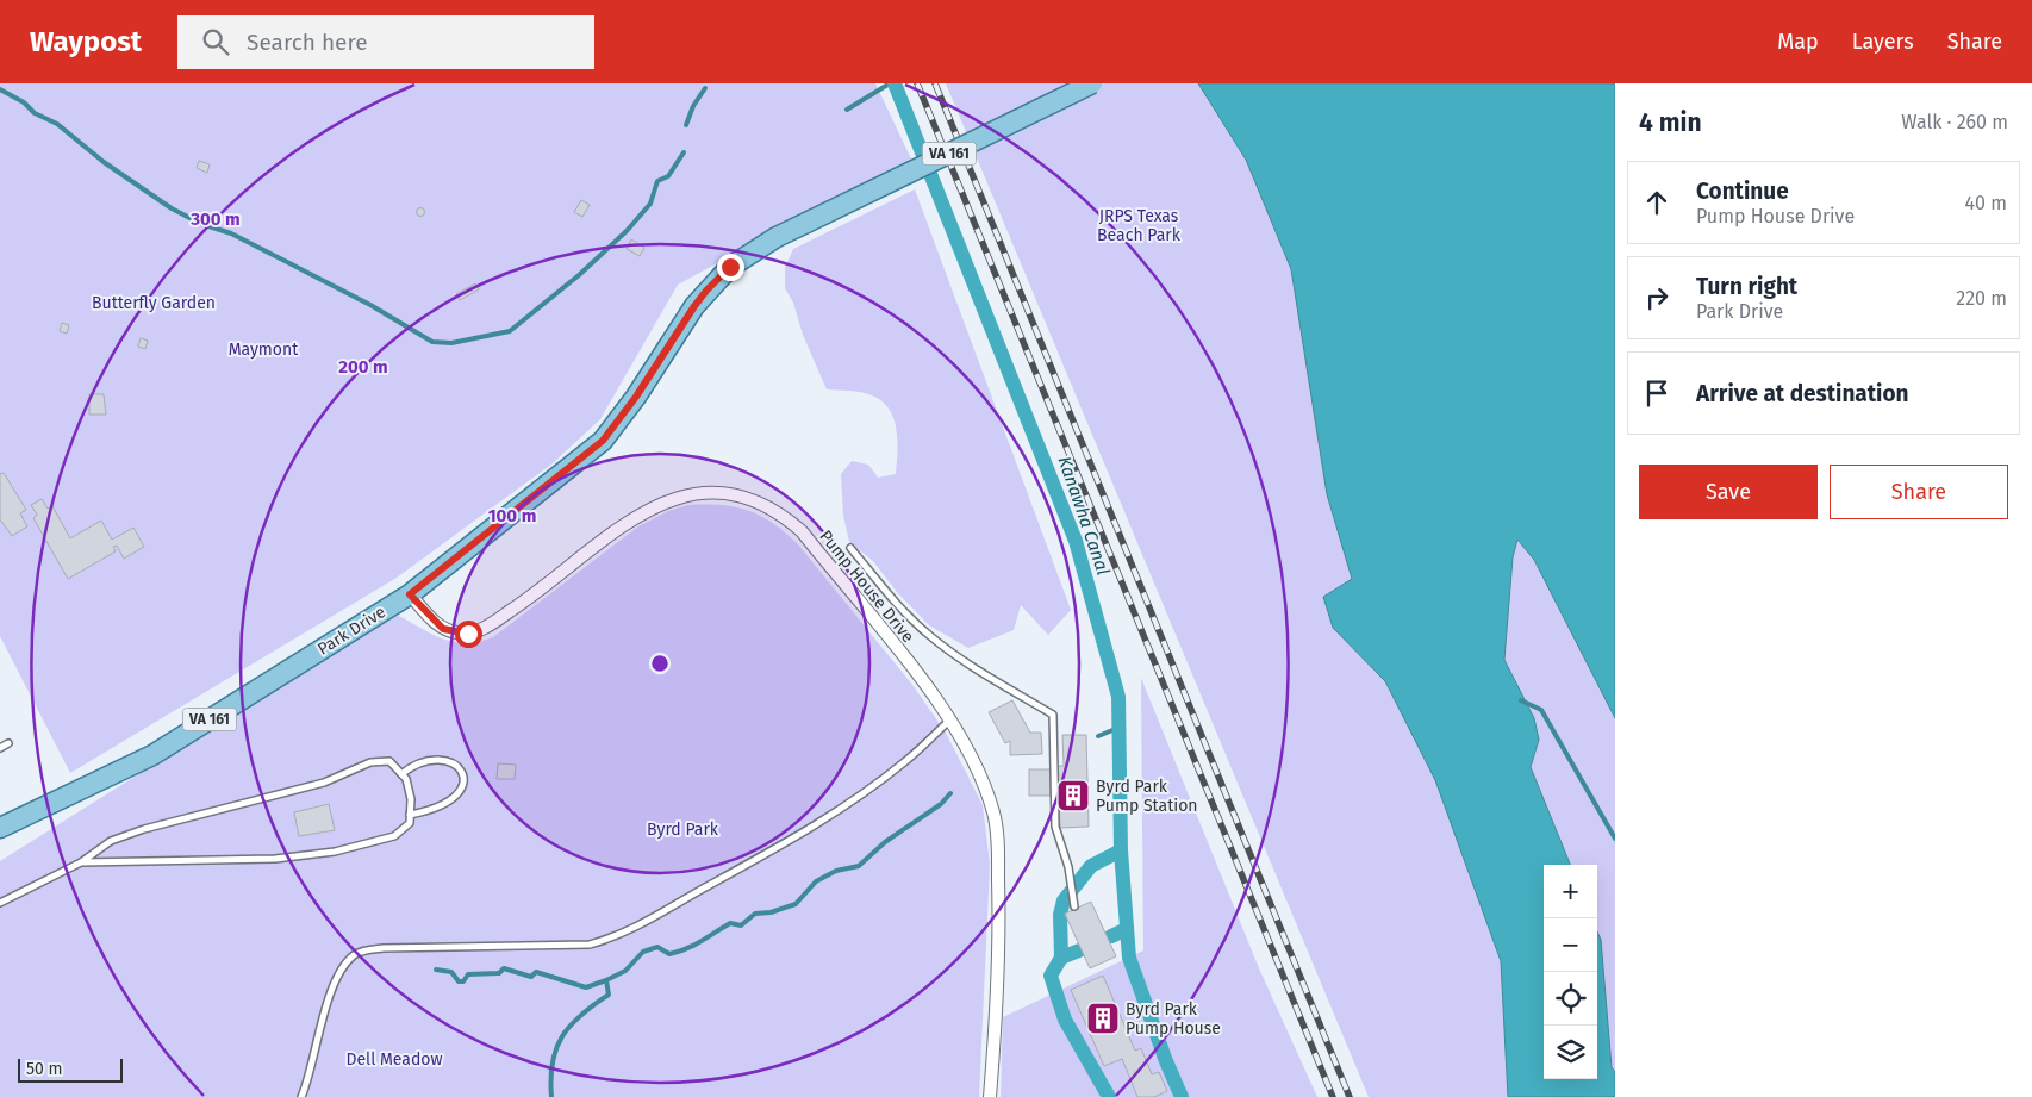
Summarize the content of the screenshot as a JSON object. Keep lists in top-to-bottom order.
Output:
{
  "streets": {
    "main road": ["VA 161", "Park Drive"],
    "street": ["Pump House Drive"]
  },
  "crossings": [
    ["Pump House Drive", "Park Drive"]
  ],
  "water": ["Kanawha Canal"],
  "parks": [
    "JRPS Texas Beach Park",
    "Butterfly Garden",
    "Maymont",
    "Byrd Park",
    "Dell Meadow"
  ],
  "places": {
    "building": ["Byrd Park Pump Station", "Byrd Park Pump House"]
  },
  "scale_bar": "50 m",
  "page": {
    "header": "Waypost",
    "search": "Search here",
    "nav": ["Map", "Layers", "Share"],
    "heading": ["4 min", "Walk · 260 m"],
    "list": [
      ["Continue", "Pump House Drive", "40 m"],
      ["Turn right", "Park Drive", "220 m"],
      "Arrive at destination"
    ],
    "buttons": ["Save", "Share"],
    "map_buttons": ["+", "−"],
    "scale": "50 m"
  },
  "rings": ["300 m", "200 m", "100 m"]
}
